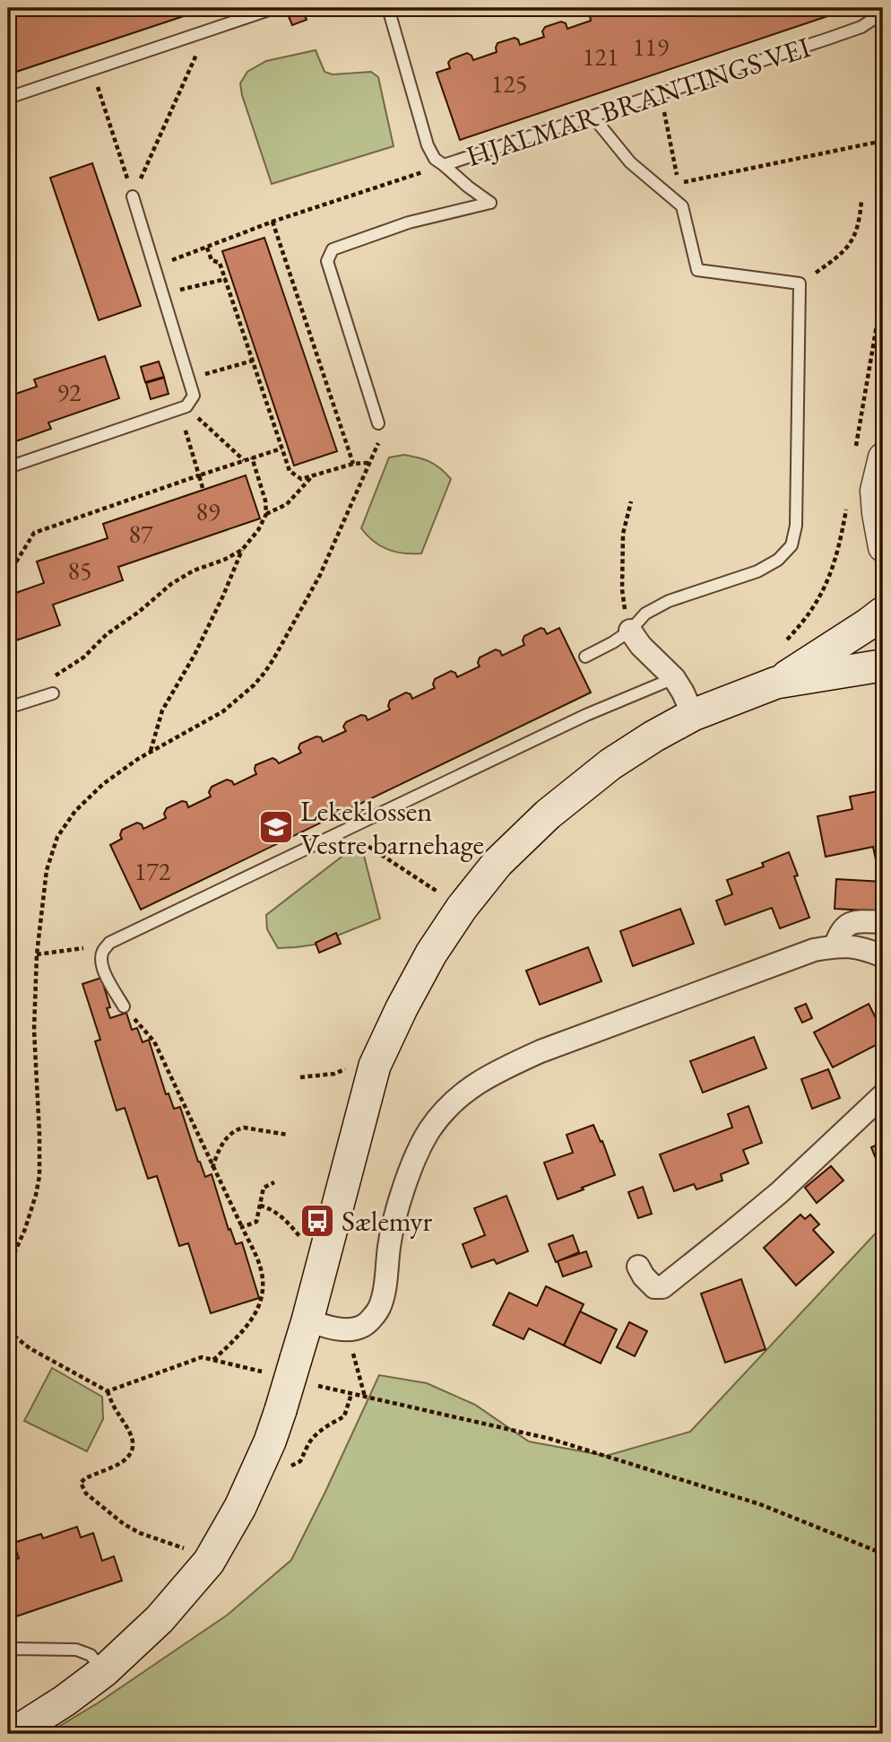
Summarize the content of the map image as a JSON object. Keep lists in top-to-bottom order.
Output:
{
  "streets": {
    "lane": ["HJALMAR BRANTINGS VEI"]
  },
  "places": {
    "school or university": ["Lekeklossen Vestre barnehage"],
    "bus stop": ["Sælemyr"]
  },
  "house_numbers": [
    "119",
    "121",
    "125",
    "92",
    "89",
    "87",
    "85",
    "172"
  ]
}
